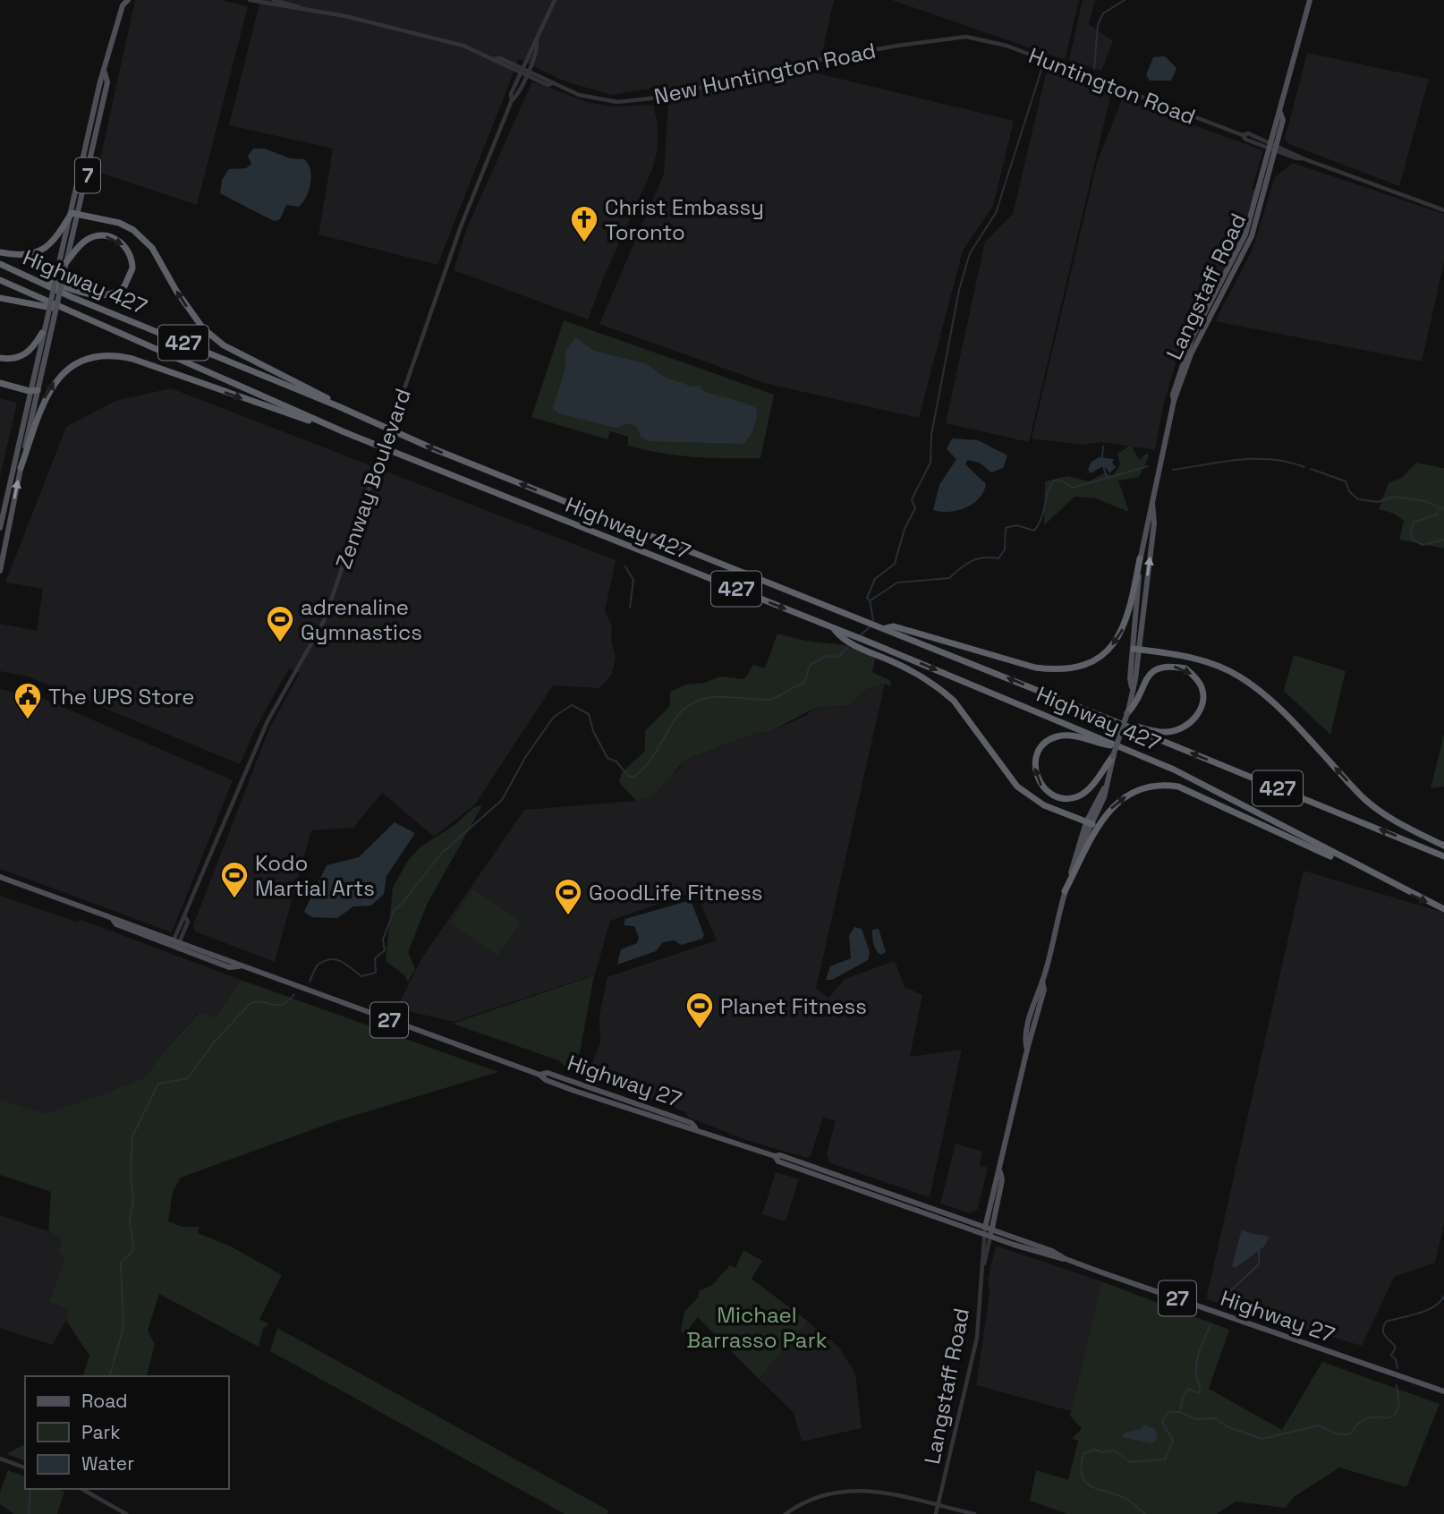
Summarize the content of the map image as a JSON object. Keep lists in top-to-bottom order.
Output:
{
  "streets": {
    "highway": ["Highway 427", "427"],
    "main road": [
      "7",
      "Langstaff Road",
      "27",
      "Highway 27"
    ],
    "street": ["New Huntington Road", "Huntington Road", "Zenway Boulevard"]
  },
  "crossings": [
    ["New Huntington Road", "Huntington Road"],
    ["New Huntington Road", "Zenway Boulevard"],
    ["Huntington Road", "Langstaff Road"],
    ["Langstaff Road", "Highway 27"],
    ["Zenway Boulevard", "Highway 27"]
  ],
  "parks": ["Michael Barrasso Park"],
  "places": {
    "church": ["Christ Embassy Toronto"],
    "sports": [
      "adrenaline Gymnastics",
      "Kodo Martial Arts",
      "GoodLife Fitness",
      "Planet Fitness"
    ],
    "public building": ["The UPS Store"]
  },
  "legend": ["Road", "Park", "Water"]
}
